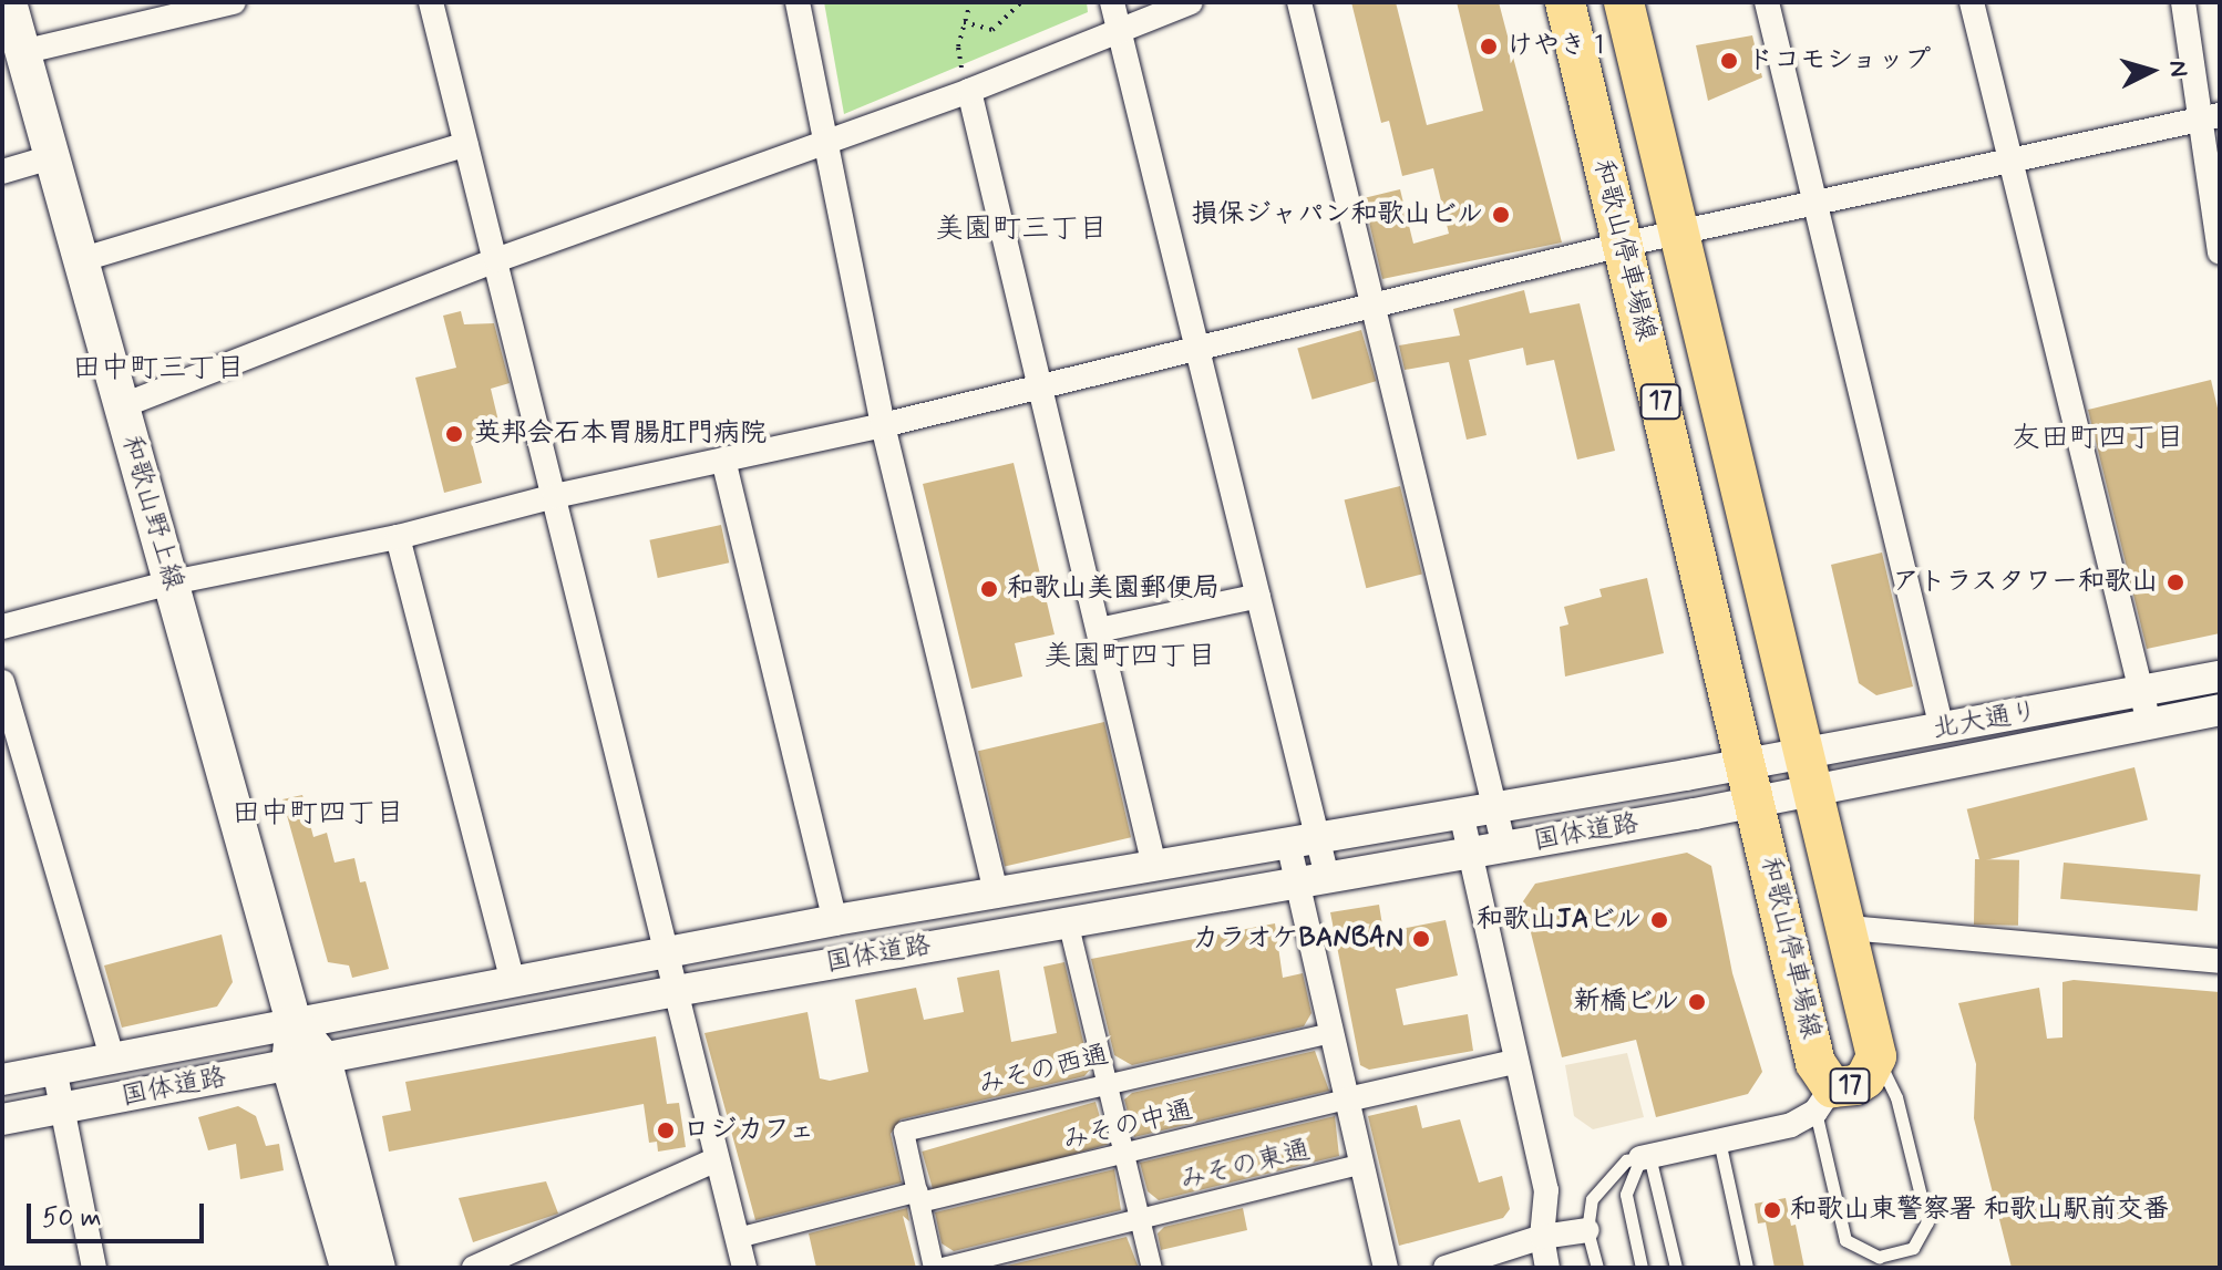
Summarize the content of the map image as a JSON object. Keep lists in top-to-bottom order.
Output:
{
  "streets": {
    "main road": ["和歌山停車場線", "17", "和歌山野上線"],
    "street": [
      "北大通り",
      "国体道路",
      "みその西通",
      "みその中通",
      "みその東通"
    ]
  },
  "crossings": [
    ["和歌山停車場線", "17"],
    ["和歌山停車場線", "北大通り"],
    ["和歌山停車場線", "国体道路"],
    ["17", "北大通り"],
    ["和歌山野上線", "国体道路"],
    ["北大通り", "国体道路"],
    ["みその西通", "みその中通"]
  ],
  "districts": [
    "美園町三丁目",
    "田中町三丁目",
    "友田町四丁目",
    "美園町四丁目",
    "田中町四丁目"
  ],
  "places": [
    "けやき１",
    "ドコモショップ",
    "損保ジャパン和歌山ビル",
    "英邦会石本胃腸肛門病院",
    "アトラスタワー和歌山",
    "和歌山美園郵便局",
    "和歌山JAビル",
    "カラオケBANBAN",
    "新橋ビル",
    "ロジカフェ",
    "和歌山東警察署 和歌山駅前交番"
  ],
  "scale_bar": "50 m",
  "north": "right"
}
